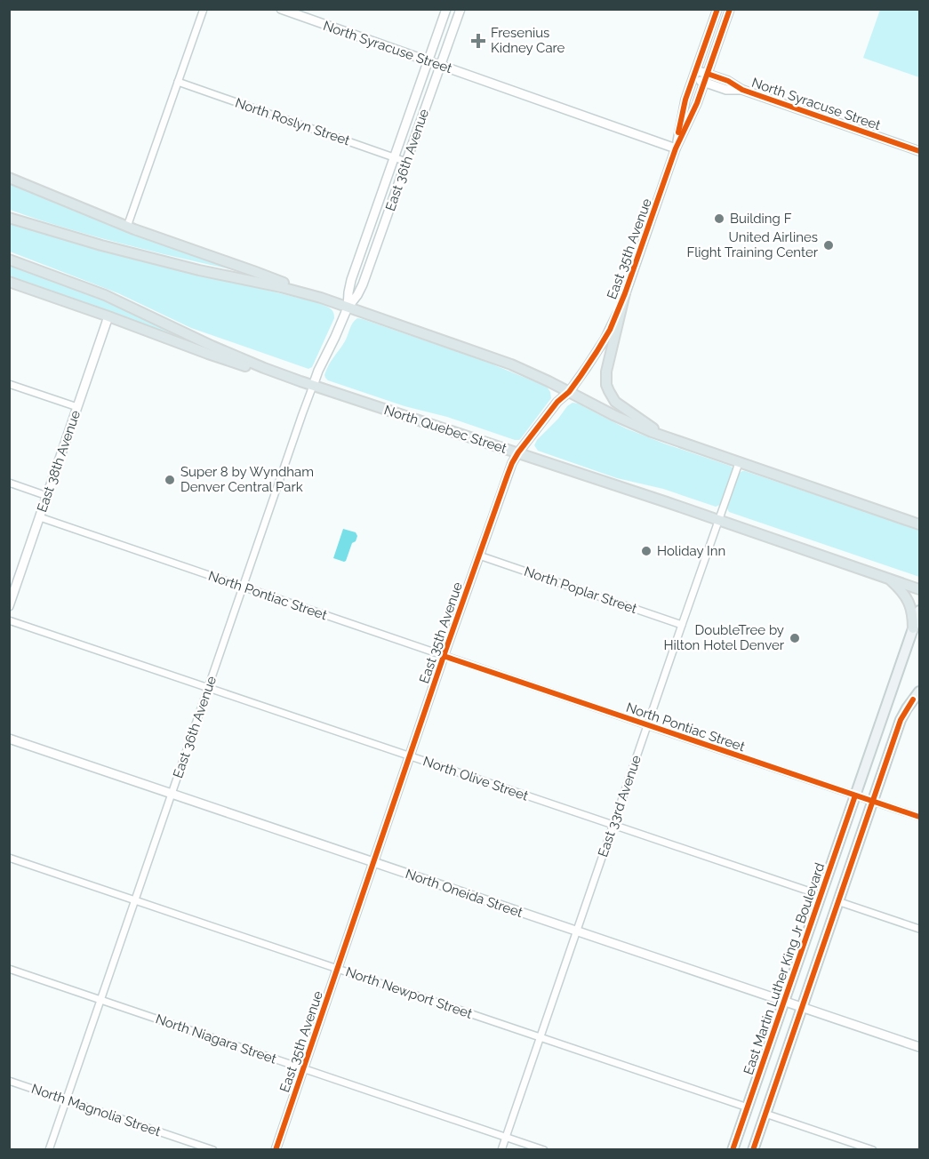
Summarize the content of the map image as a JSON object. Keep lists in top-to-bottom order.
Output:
{
  "streets": {
    "main road": ["North Quebec Street", "East Martin Luther King Jr Boulevard"],
    "street": [
      "North Syracuse Street",
      "North Roslyn Street",
      "East 36th Avenue",
      "East 35th Avenue",
      "East 38th Avenue",
      "North Poplar Street",
      "North Pontiac Street",
      "North Olive Street",
      "East 33rd Avenue",
      "North Oneida Street",
      "North Newport Street",
      "North Niagara Street",
      "North Magnolia Street"
    ]
  },
  "crossings": [
    ["North Syracuse Street", "East 36th Avenue"],
    ["North Syracuse Street", "East 35th Avenue"],
    ["North Roslyn Street", "East 36th Avenue"],
    ["East 36th Avenue", "North Quebec Street"],
    ["East 36th Avenue", "North Pontiac Street"],
    ["East 36th Avenue", "North Olive Street"],
    ["East 36th Avenue", "North Oneida Street"],
    ["East 36th Avenue", "North Newport Street"],
    ["East 36th Avenue", "North Niagara Street"],
    ["East 36th Avenue", "North Magnolia Street"],
    ["East 35th Avenue", "North Quebec Street"],
    ["East 35th Avenue", "North Poplar Street"],
    ["East 35th Avenue", "North Pontiac Street"],
    ["East 35th Avenue", "North Olive Street"],
    ["East 35th Avenue", "North Oneida Street"],
    ["East 35th Avenue", "North Newport Street"],
    ["East 35th Avenue", "North Niagara Street"],
    ["North Quebec Street", "East 33rd Avenue"],
    ["East 38th Avenue", "North Pontiac Street"],
    ["North Poplar Street", "East 33rd Avenue"],
    ["North Pontiac Street", "East 33rd Avenue"],
    ["North Pontiac Street", "East Martin Luther King Jr Boulevard"],
    ["North Olive Street", "East 33rd Avenue"],
    ["North Olive Street", "East Martin Luther King Jr Boulevard"],
    ["East 33rd Avenue", "North Oneida Street"],
    ["East 33rd Avenue", "North Newport Street"],
    ["East 33rd Avenue", "North Niagara Street"],
    ["North Oneida Street", "East Martin Luther King Jr Boulevard"],
    ["East Martin Luther King Jr Boulevard", "North Newport Street"]
  ],
  "places": {
    "health": ["Fresenius Kidney Care"],
    "other": [
      "Building F",
      "United Airlines Flight Training Center",
      "Super 8 by Wyndham Denver Central Park",
      "Holiday Inn",
      "DoubleTree by Hilton Hotel Denver"
    ]
  }
}
